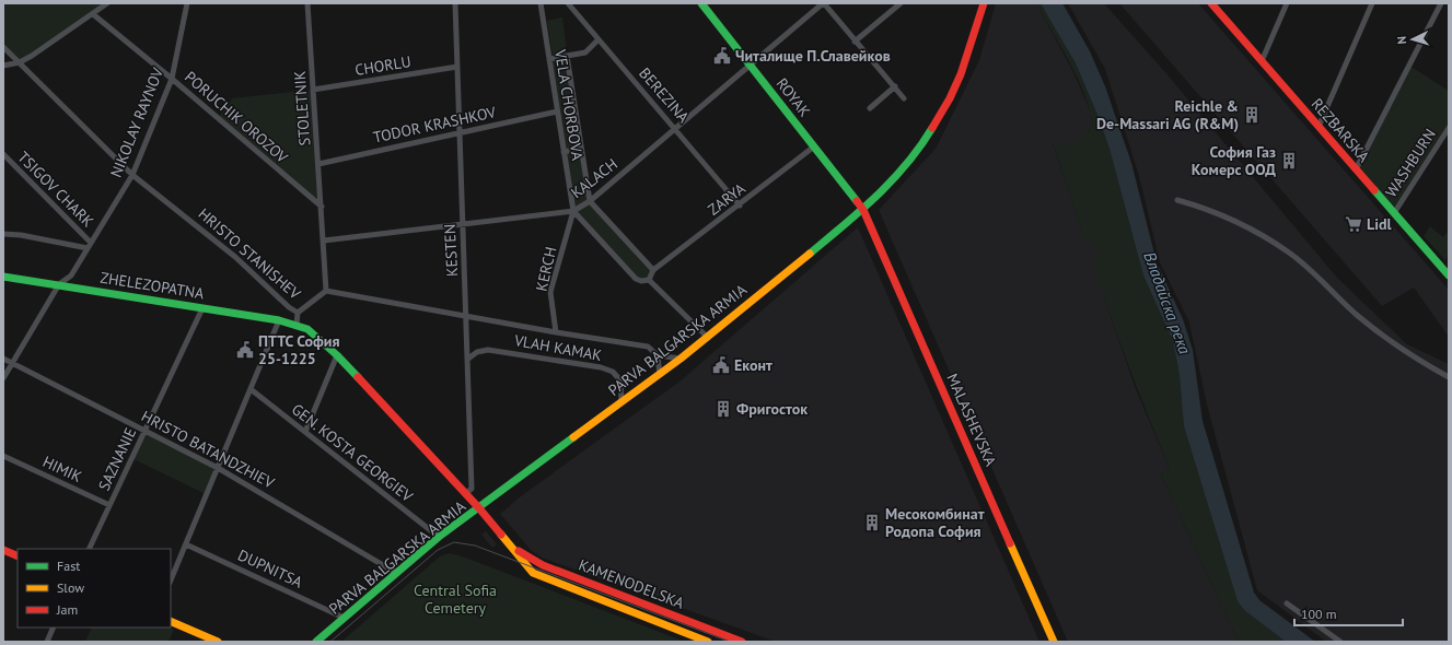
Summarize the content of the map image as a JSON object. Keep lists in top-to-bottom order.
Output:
{
  "streets": {
    "street": [
      "CHORLU",
      "BEREZINA",
      "ROYAK",
      "VELA CHORBOVA",
      "STOLETNIK",
      "PORUCHIK OROZOV",
      "NIKOLAY RAYNOV",
      "TODOR KRASHKOV",
      "REZBARSKA",
      "WASHBURN",
      "KALACH",
      "TSIGOV CHARK",
      "ZARYA",
      "KESTEN",
      "HRISTO STANISHEV",
      "KERCH",
      "ZHELEZOPATNA",
      "PARVA BALGARSKA ARMIA",
      "VLAH KAMAK",
      "MALASHEVSKA",
      "HRISTO BATANDZHIEV",
      "GEN. KOSTA GEORGIEV",
      "SAZNANIE",
      "HIMIK",
      "DUPNITSA",
      "KAMENODELSKA"
    ]
  },
  "crossings": [
    ["CHORLU", "STOLETNIK"],
    ["CHORLU", "KESTEN"],
    ["BEREZINA", "KALACH"],
    ["BEREZINA", "ZARYA"],
    ["ROYAK", "KALACH"],
    ["ROYAK", "ZARYA"],
    ["ROYAK", "PARVA BALGARSKA ARMIA"],
    ["ROYAK", "MALASHEVSKA"],
    ["VELA CHORBOVA", "TODOR KRASHKOV"],
    ["VELA CHORBOVA", "KALACH"],
    ["VELA CHORBOVA", "KERCH"],
    ["STOLETNIK", "PORUCHIK OROZOV"],
    ["STOLETNIK", "TODOR KRASHKOV"],
    ["STOLETNIK", "KALACH"],
    ["PORUCHIK OROZOV", "NIKOLAY RAYNOV"],
    ["NIKOLAY RAYNOV", "TSIGOV CHARK"],
    ["NIKOLAY RAYNOV", "HRISTO STANISHEV"],
    ["NIKOLAY RAYNOV", "ZHELEZOPATNA"],
    ["NIKOLAY RAYNOV", "HRISTO BATANDZHIEV"],
    ["TODOR KRASHKOV", "KESTEN"],
    ["REZBARSKA", "WASHBURN"],
    ["KALACH", "KESTEN"],
    ["KALACH", "KERCH"],
    ["KESTEN", "HRISTO STANISHEV"],
    ["KESTEN", "VLAH KAMAK"],
    ["HRISTO STANISHEV", "ZHELEZOPATNA"],
    ["HRISTO STANISHEV", "PARVA BALGARSKA ARMIA"],
    ["HRISTO STANISHEV", "KAMENODELSKA"],
    ["KERCH", "VLAH KAMAK"],
    ["ZHELEZOPATNA", "SAZNANIE"],
    ["PARVA BALGARSKA ARMIA", "VLAH KAMAK"],
    ["PARVA BALGARSKA ARMIA", "MALASHEVSKA"],
    ["PARVA BALGARSKA ARMIA", "HRISTO BATANDZHIEV"],
    ["PARVA BALGARSKA ARMIA", "GEN. KOSTA GEORGIEV"],
    ["PARVA BALGARSKA ARMIA", "DUPNITSA"],
    ["PARVA BALGARSKA ARMIA", "KAMENODELSKA"],
    ["HRISTO BATANDZHIEV", "SAZNANIE"],
    ["SAZNANIE", "HIMIK"]
  ],
  "water": ["Владайска река"],
  "parks": ["Central Sofia Cemetery"],
  "places": {
    "public building": ["Читалище П.Славейков", "ПТТС София 25-1225", "Еконт"],
    "building": [
      "Reichle & De-Massari AG (R&M)",
      "София Газ Комерс ООД",
      "Фригосток",
      "Месокомбинат Родопа София"
    ],
    "supermarket": ["Lidl"]
  },
  "legend": ["Fast", "Slow", "Jam"],
  "scale_bar": "100 m",
  "north": "left"
}
